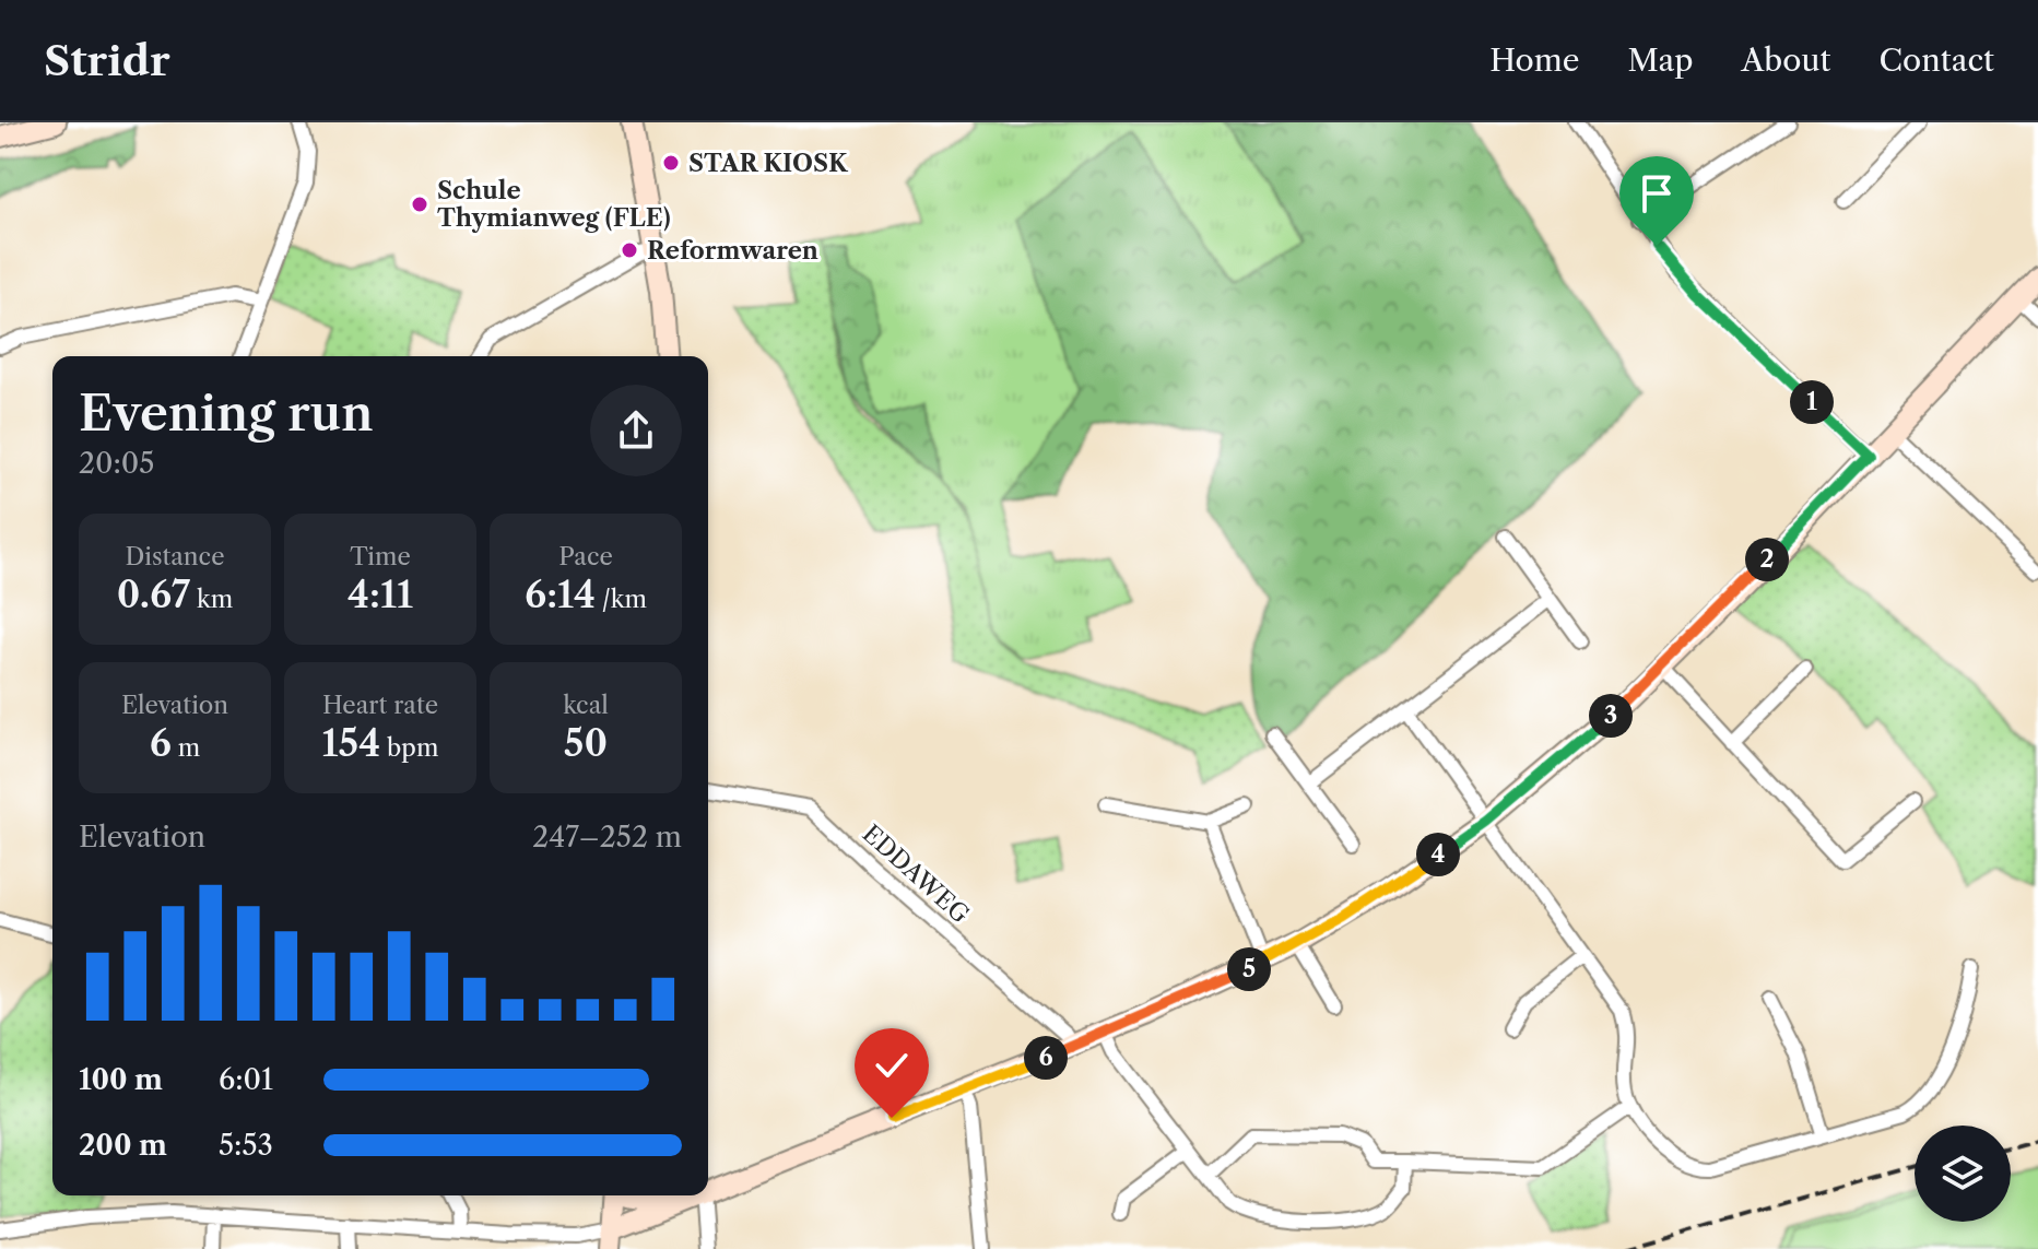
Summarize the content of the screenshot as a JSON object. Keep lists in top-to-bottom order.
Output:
{
  "streets": {
    "street": ["EDDAWEG"]
  },
  "places": ["STAR KIOSK", "Schule Thymianweg (FLE)", "Reformwaren"],
  "page": {
    "header": "Stridr",
    "nav": [
      "Home",
      "Map",
      "About",
      "Contact"
    ],
    "heading": ["Evening run", "20:05"],
    "pins": [
      "1",
      "2",
      "3",
      "4",
      "5",
      "6"
    ],
    "stats": [
      ["Distance", "0.67 km"],
      ["Time", "4:11"],
      ["Pace", "6:14 /km"],
      ["Elevation", "6 m"],
      ["Heart rate", "154 bpm"],
      ["kcal", "50"]
    ],
    "chart": ["Elevation", "247–252 m"],
    "list": [
      {
        "name": "100 m",
        "note": "6:01"
      },
      {
        "name": "200 m",
        "note": "5:53"
      }
    ]
  }
}
